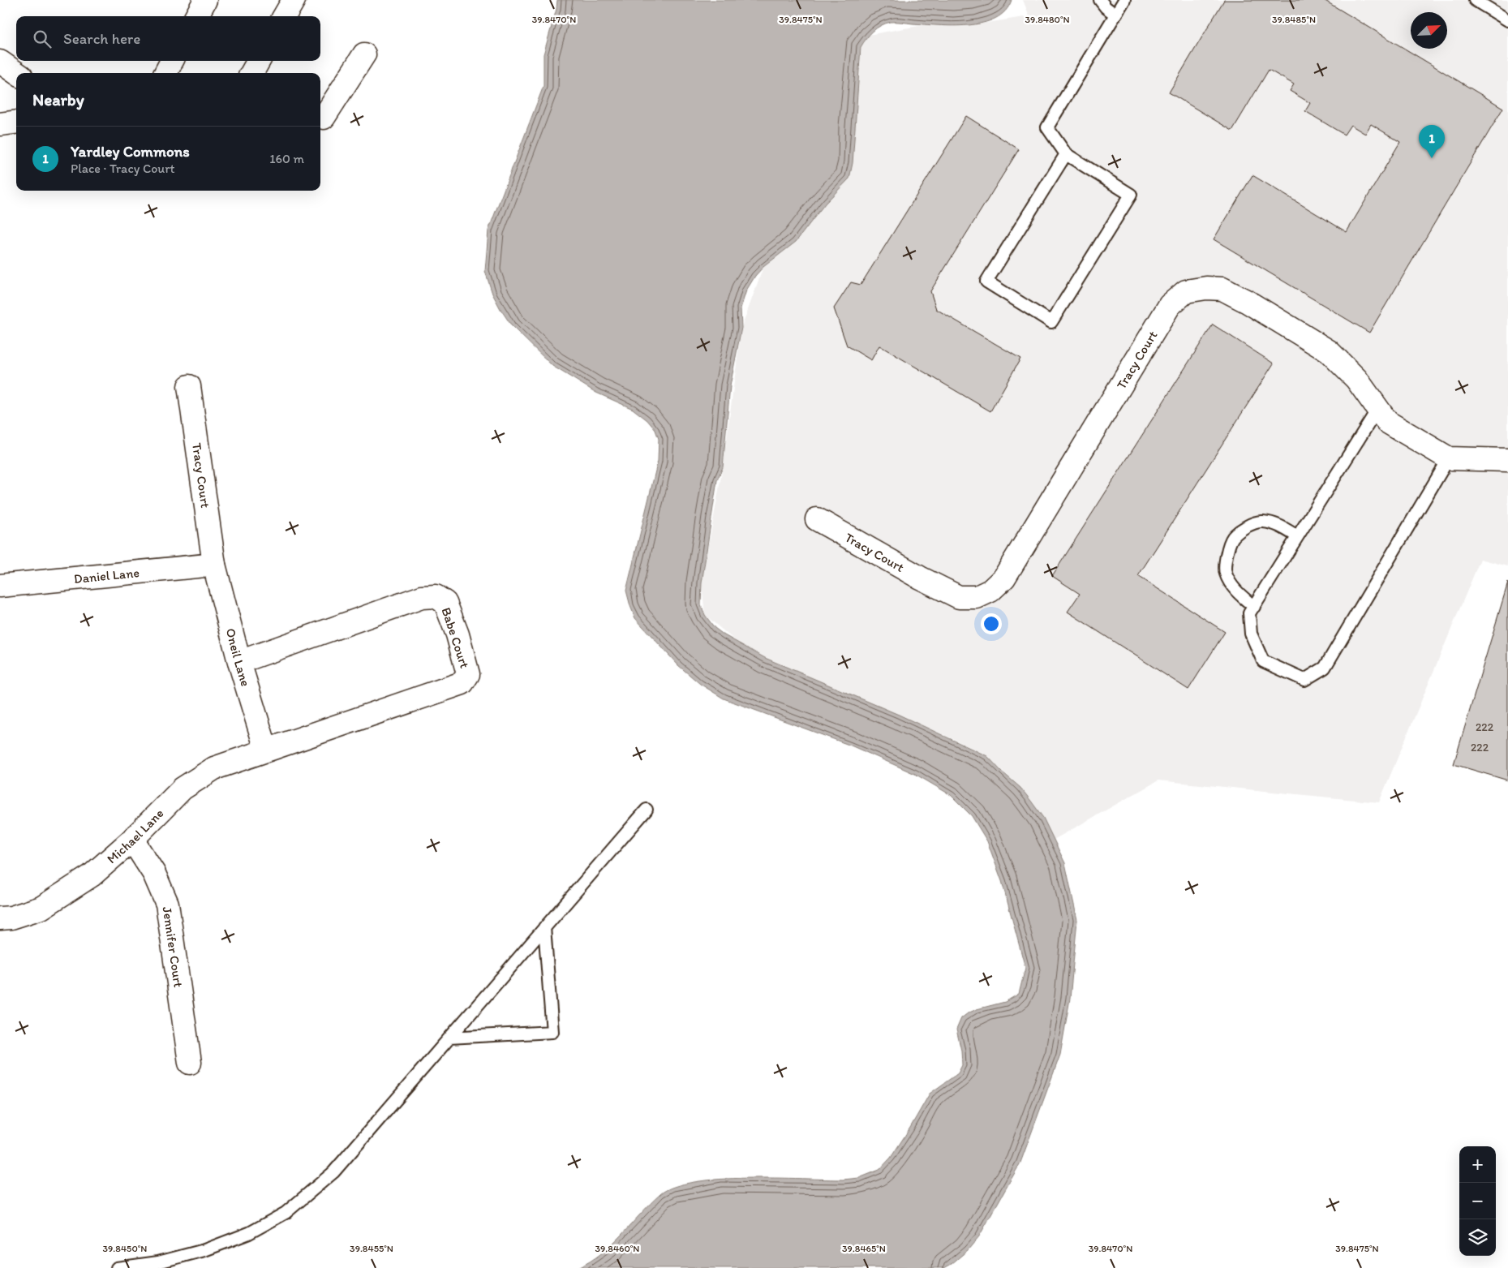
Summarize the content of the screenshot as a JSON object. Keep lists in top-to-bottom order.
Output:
{
  "streets": {
    "street": [
      "Tracy Court",
      "Daniel Lane",
      "Babe Court",
      "Oneil Lane",
      "Michael Lane",
      "Jennifer Court"
    ]
  },
  "crossings": [
    ["Tracy Court", "Daniel Lane"],
    ["Tracy Court", "Oneil Lane"],
    ["Daniel Lane", "Oneil Lane"],
    ["Babe Court", "Oneil Lane"],
    ["Babe Court", "Michael Lane"],
    ["Oneil Lane", "Michael Lane"],
    ["Michael Lane", "Jennifer Court"]
  ],
  "house_numbers": ["222", "222"],
  "north": "top right",
  "page": {
    "search": "Search here",
    "heading": "Nearby",
    "pins": "1",
    "list": [
      {
        "mark": "1",
        "name": "Yardley Commons",
        "note": "Place · Tracy Court",
        "value": "160 m"
      }
    ],
    "map_buttons": ["+", "−"]
  },
  "coordinates": [
    "39.8470°N",
    "39.8475°N",
    "39.8480°N",
    "39.8485°N",
    "39.8450°N",
    "39.8455°N",
    "39.8460°N",
    "39.8465°N"
  ]
}
